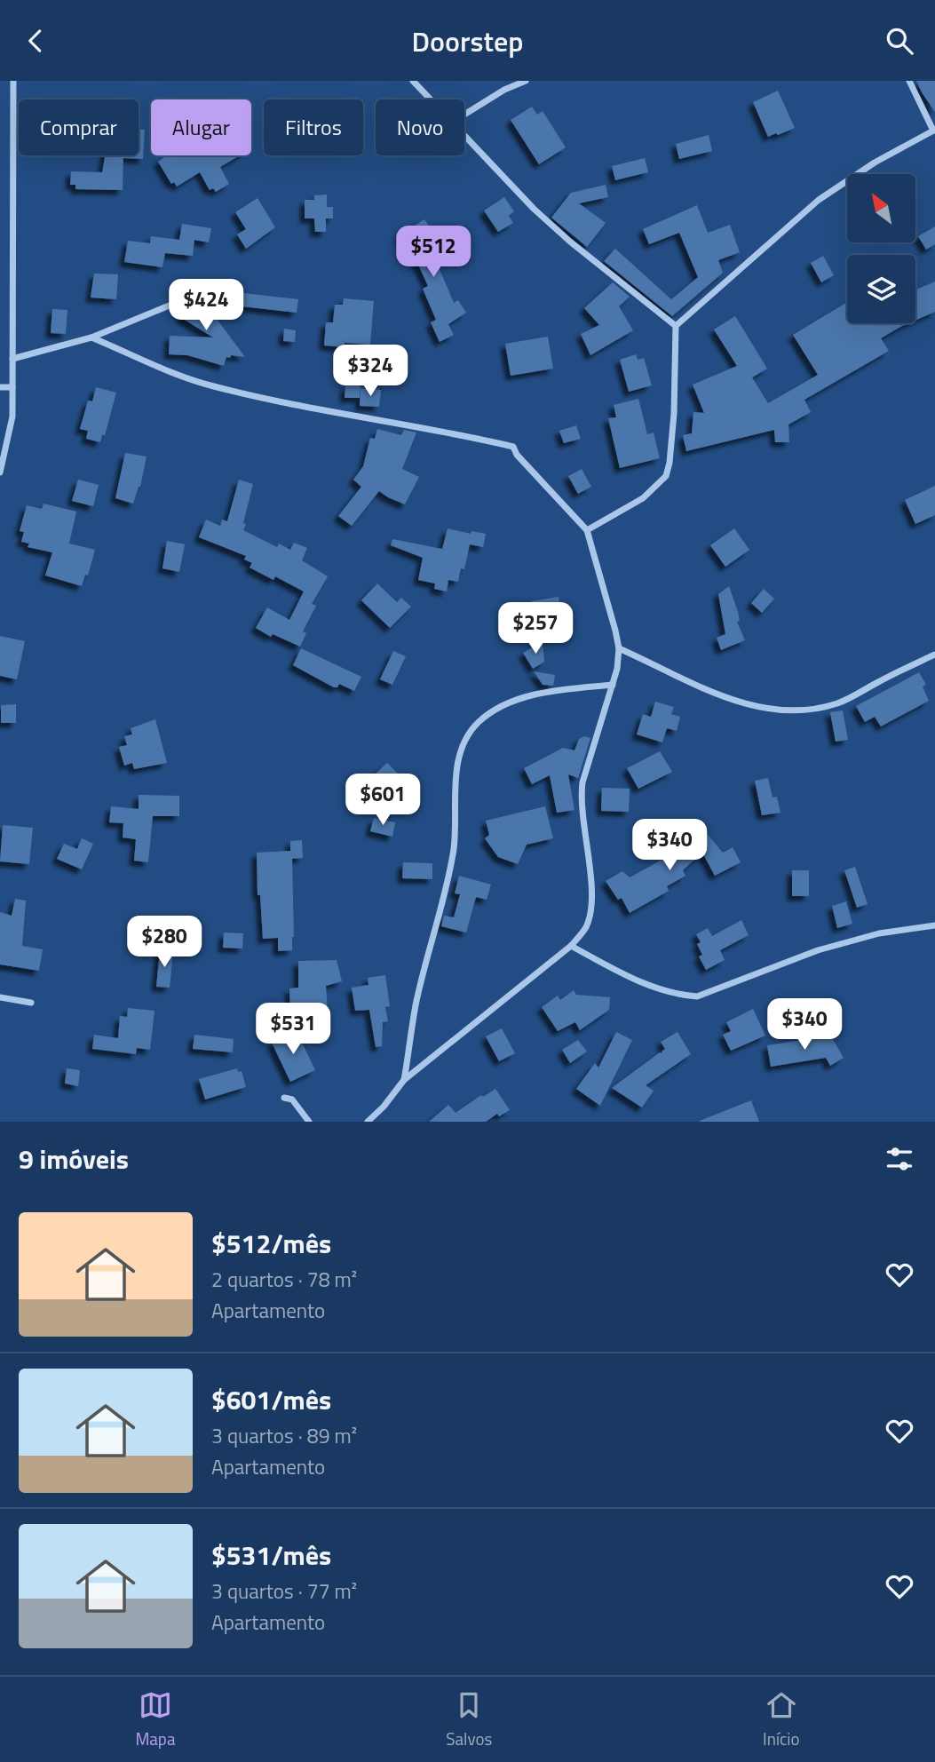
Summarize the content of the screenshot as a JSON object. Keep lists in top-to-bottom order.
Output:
{
  "north": "top left",
  "page": {
    "header": "Doorstep",
    "chip": [
      "Comprar",
      "Alugar",
      "Filtros",
      "Novo"
    ],
    "price": [
      "$512",
      "$424",
      "$324",
      "$257",
      "$601",
      "$340",
      "$280",
      "$340",
      "$531"
    ],
    "heading": "9 imóveis",
    "list": [
      {
        "name": "$512/mês",
        "note": "2 quartos · 78 m² · Apartamento"
      },
      {
        "name": "$601/mês",
        "note": "3 quartos · 89 m² · Apartamento"
      },
      {
        "name": "$531/mês",
        "note": "3 quartos · 77 m² · Apartamento"
      }
    ],
    "tabs": ["Mapa", "Salvos", "Início"]
  }
}
